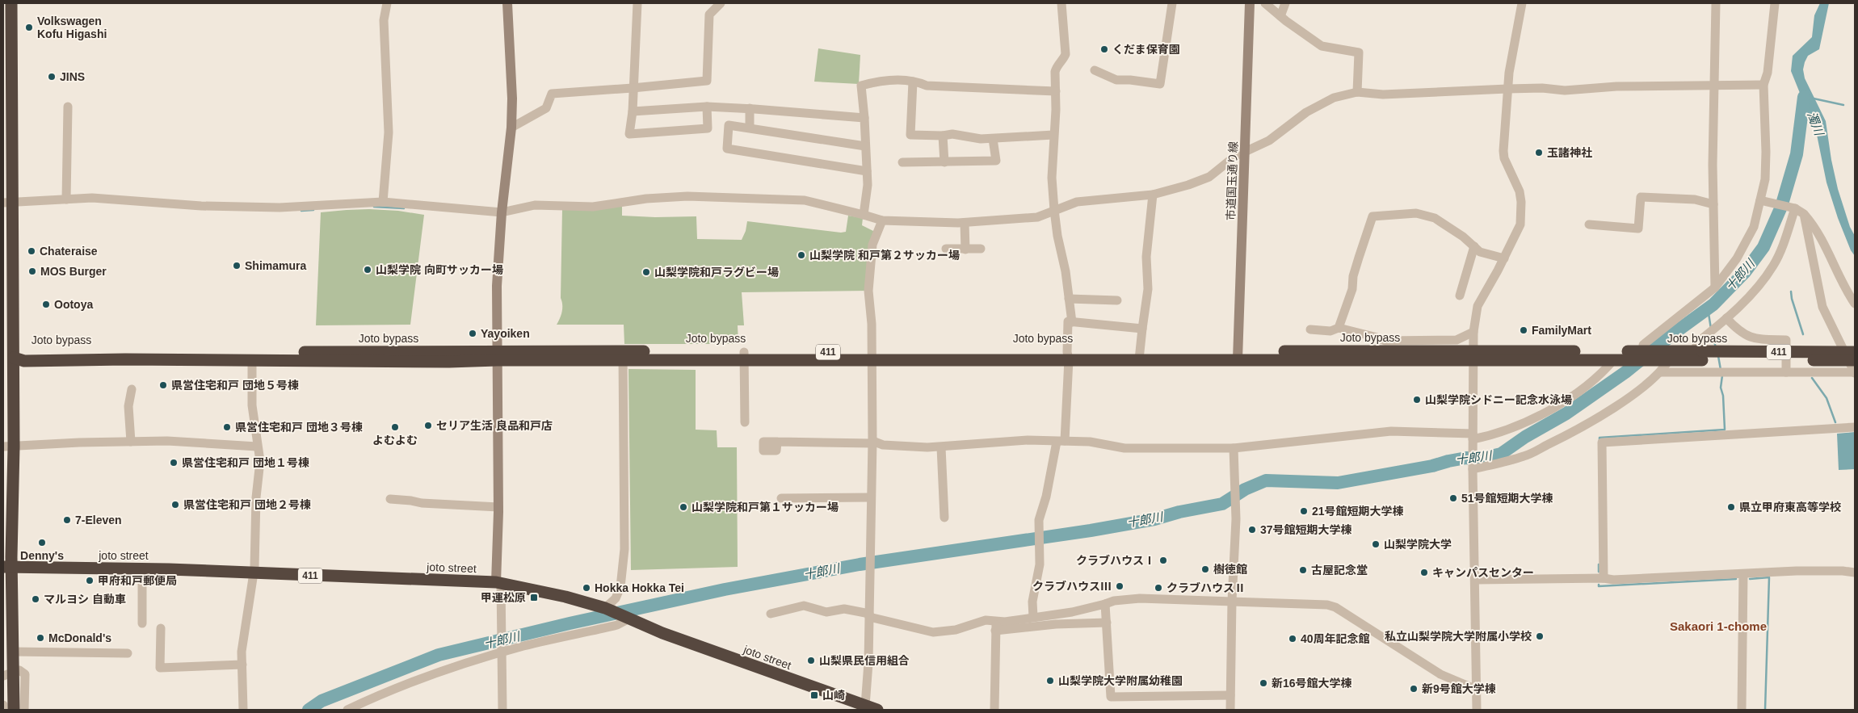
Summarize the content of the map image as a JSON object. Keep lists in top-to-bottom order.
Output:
{
  "streets": {
    "highway": ["Joto bypass", "411", "joto street"],
    "street": ["市道国玉通り線"]
  },
  "crossings": [
    ["市道国玉通り線", "Joto bypass"]
  ],
  "districts": ["Sakaori 1-chome"],
  "water": ["濁川", "十郎川"],
  "places": {
    "other": [
      "Volkswagen Kofu Higashi",
      "くだま保育園",
      "JINS",
      "玉諸神社",
      "Chateraise",
      "山梨学院 和戸第２サッカー場",
      "Shimamura",
      "山梨学院 向町サッカー場",
      "MOS Burger",
      "山梨学院和戸ラグビー場",
      "Ootoya",
      "FamilyMart",
      "Yayoiken",
      "県営住宅和戸 団地５号棟",
      "山梨学院シドニー記念水泳場",
      "セリア生活 良品和戸店",
      "県営住宅和戸 団地３号棟",
      "よむよむ",
      "県営住宅和戸 団地１号棟",
      "51号館短期大学棟",
      "県営住宅和戸 団地２号棟",
      "山梨学院和戸第１サッカー場",
      "県立甲府東高等学校",
      "21号館短期大学棟",
      "7-Eleven",
      "37号館短期大学棟",
      "Denny's",
      "山梨学院大学",
      "クラブハウスⅠ",
      "樹徳館",
      "古屋記念堂",
      "キャンパスセンター",
      "甲府和戸郵便局",
      "クラブハウスⅢ",
      "Hokka Hokka Tei",
      "クラブハウスⅡ",
      "マルヨシ 自動車",
      "私立山梨学院大学附属小学校",
      "McDonald's",
      "40周年記念館",
      "山梨県民信用組合",
      "山梨学院大学附属幼稚園",
      "新16号館大学棟",
      "新9号館大学棟"
    ],
    "transit": ["甲運松原", "山崎"]
  }
}
